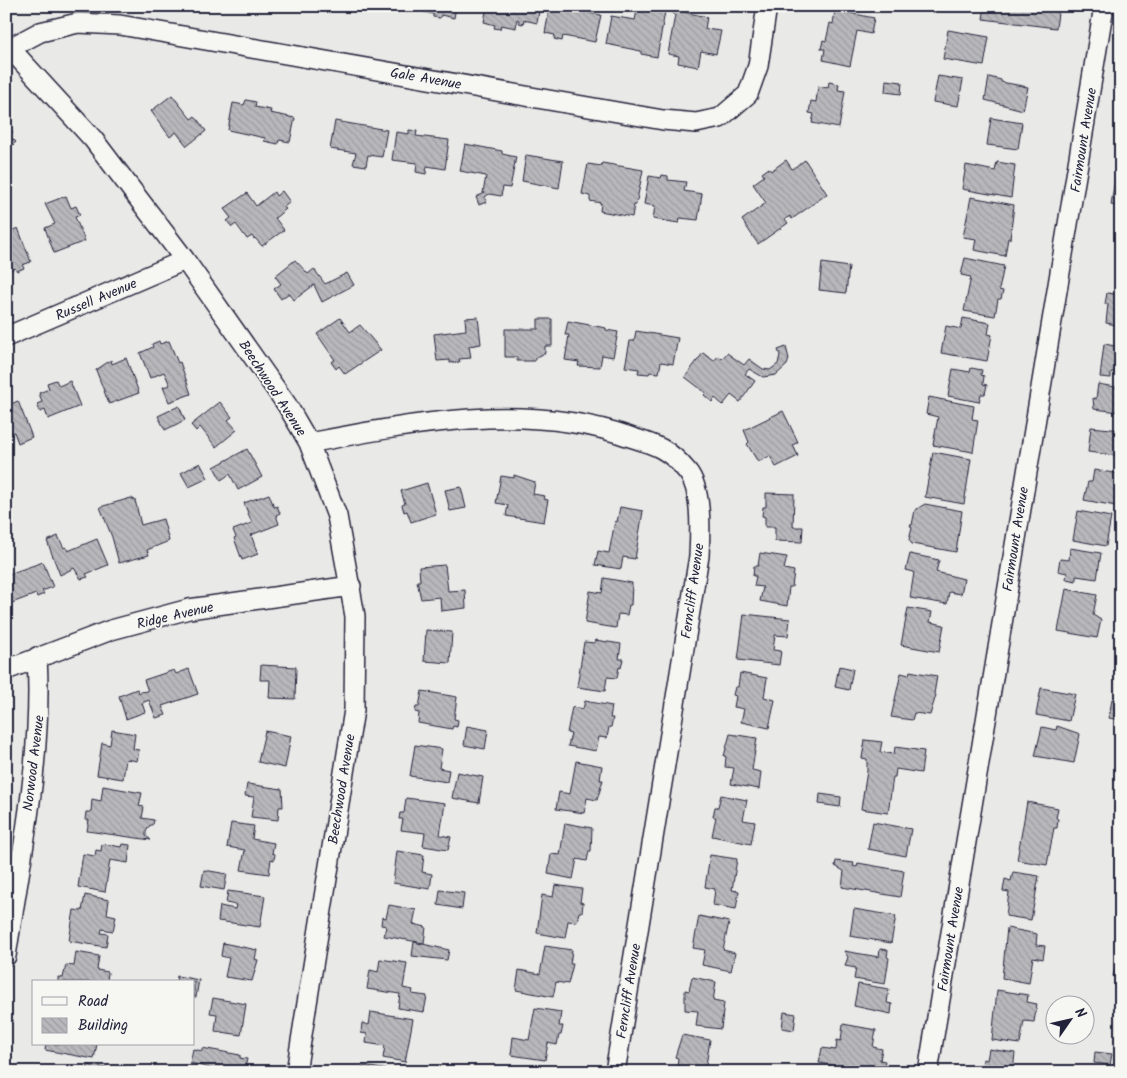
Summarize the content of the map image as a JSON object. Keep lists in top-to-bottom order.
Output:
{
  "streets": {
    "street": [
      "Gale Avenue",
      "Fairmount Avenue",
      "Russell Avenue",
      "Beechwood Avenue",
      "Ferncliff Avenue",
      "Ridge Avenue",
      "Norwood Avenue"
    ]
  },
  "crossings": [
    ["Gale Avenue", "Beechwood Avenue"],
    ["Russell Avenue", "Beechwood Avenue"],
    ["Beechwood Avenue", "Ferncliff Avenue"],
    ["Beechwood Avenue", "Ridge Avenue"],
    ["Ridge Avenue", "Norwood Avenue"]
  ],
  "legend": ["Road", "Building"],
  "north": "top right"
}
